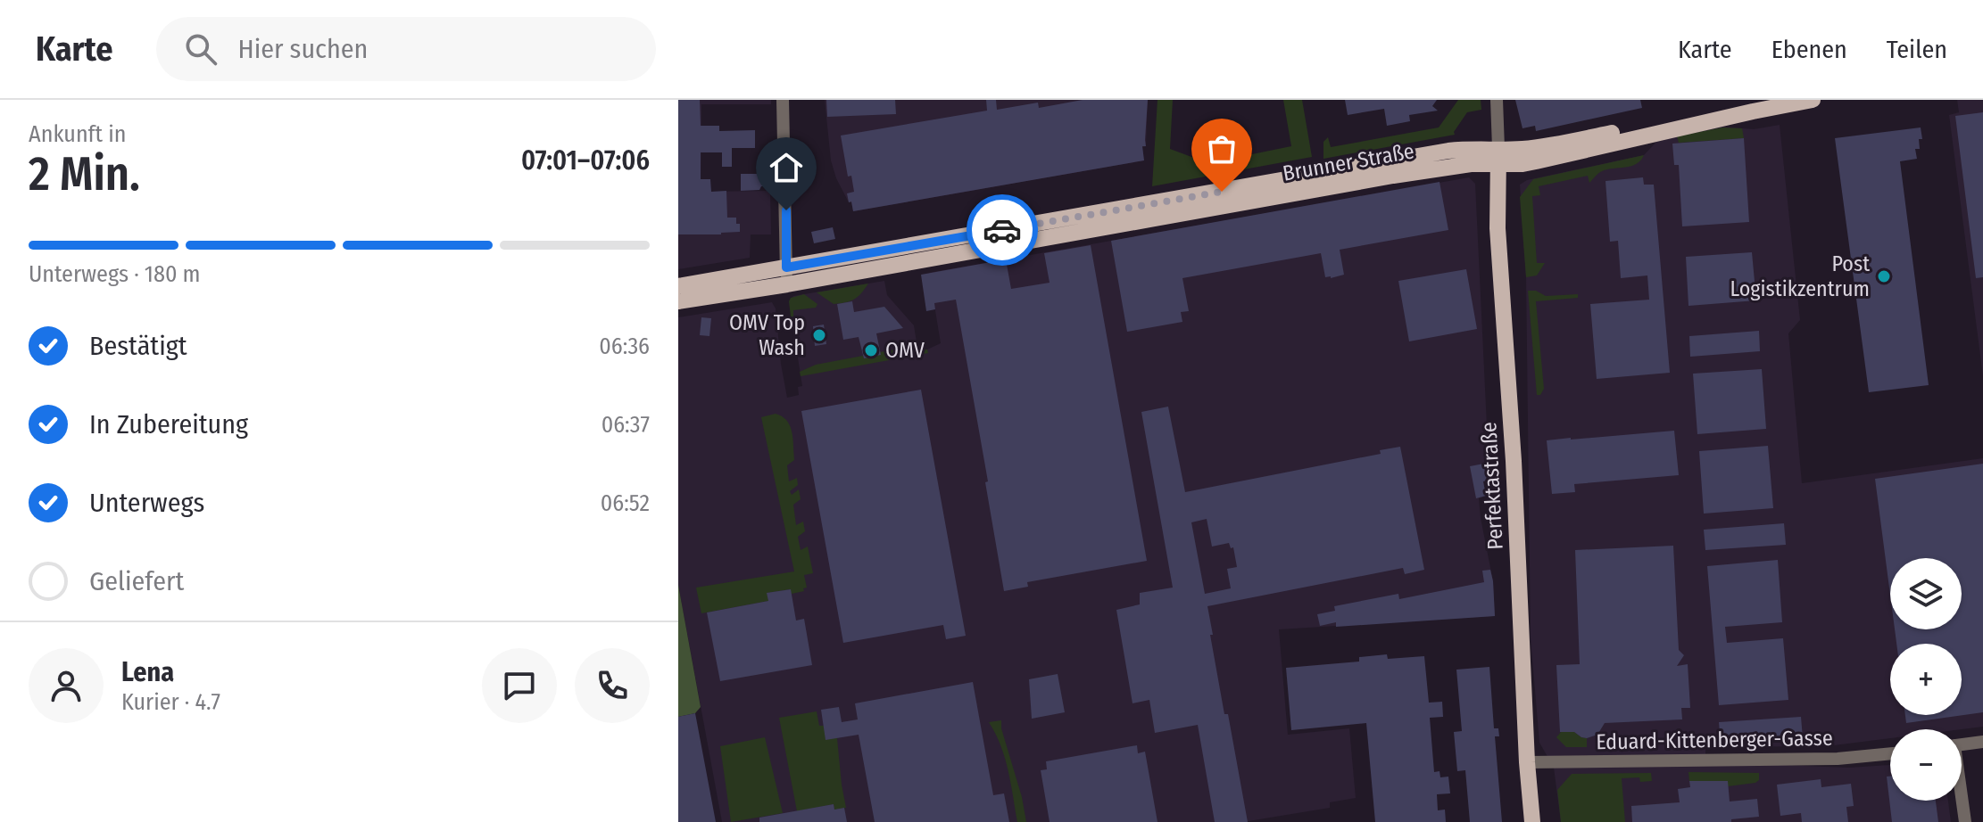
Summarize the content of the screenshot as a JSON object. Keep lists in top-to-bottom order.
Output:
{
  "streets": {
    "main road": ["Brunner Straße", "Perfektastraße"],
    "street": ["Eduard-Kittenberger-Gasse"]
  },
  "crossings": [
    ["Brunner Straße", "Perfektastraße"],
    ["Perfektastraße", "Eduard-Kittenberger-Gasse"]
  ],
  "places": ["Post Logistikzentrum", "OMV Top Wash", "OMV"],
  "page": {
    "header": "Karte",
    "search": "Hier suchen",
    "nav": ["Karte", "Ebenen", "Teilen"],
    "heading": ["2 Min.", "Ankunft in", "07:01–07:06"],
    "panel": ["Lena", "Kurier · 4.7"],
    "bar": "Unterwegs · 180 m",
    "list": [
      ["Bestätigt", "06:36"],
      ["In Zubereitung", "06:37"],
      ["Unterwegs", "06:52"],
      "Geliefert"
    ],
    "map_buttons": ["+", "−"]
  }
}
